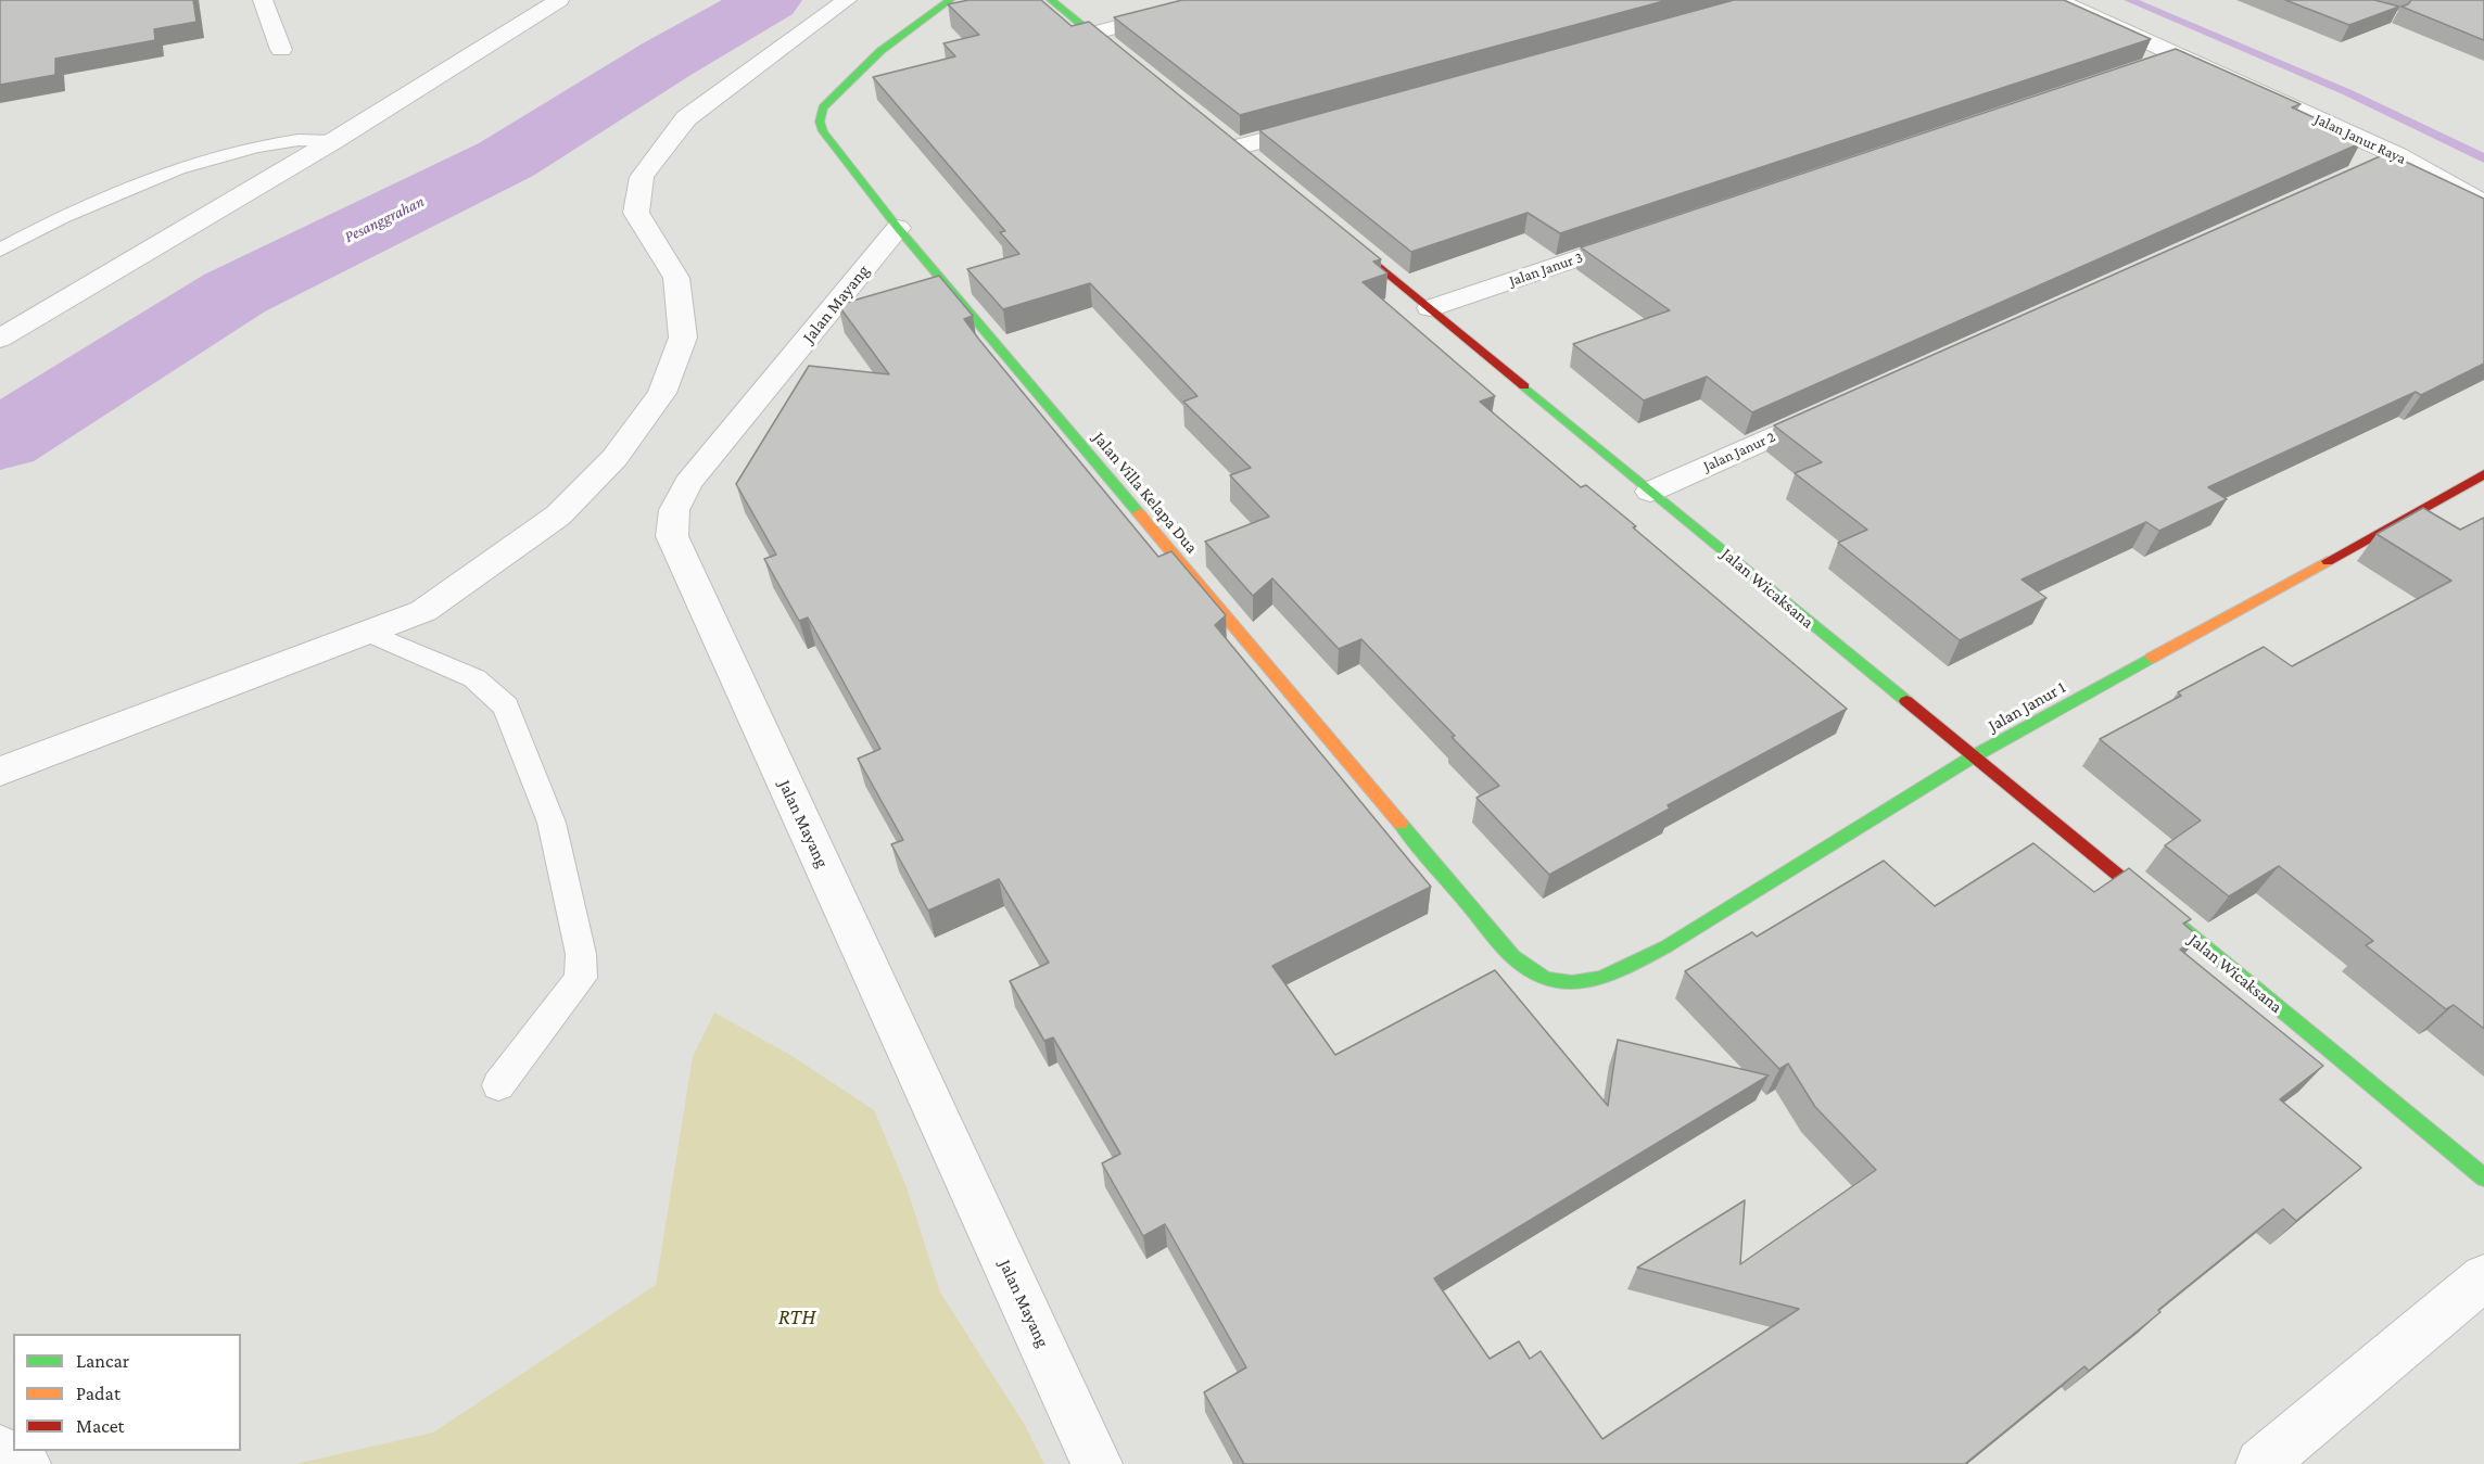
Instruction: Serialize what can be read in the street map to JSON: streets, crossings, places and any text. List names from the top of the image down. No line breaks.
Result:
{"streets":{"street":["Jalan Janur Raya","Jalan Janur 3","Jalan Mayang","Jalan Janur 2","Jalan Villa Kelapa Dua","Jalan Wicaksana","Jalan Janur 1"]},"crossings":[["Jalan Janur 3","Jalan Wicaksana"],["Jalan Mayang","Jalan Villa Kelapa Dua"],["Jalan Janur 2","Jalan Wicaksana"],["Jalan Villa Kelapa Dua","Jalan Janur 1"],["Jalan Wicaksana","Jalan Janur 1"]],"water":["Pesanggrahan"],"parks":["RTH"],"legend":["Lancar","Padat","Macet"]}
